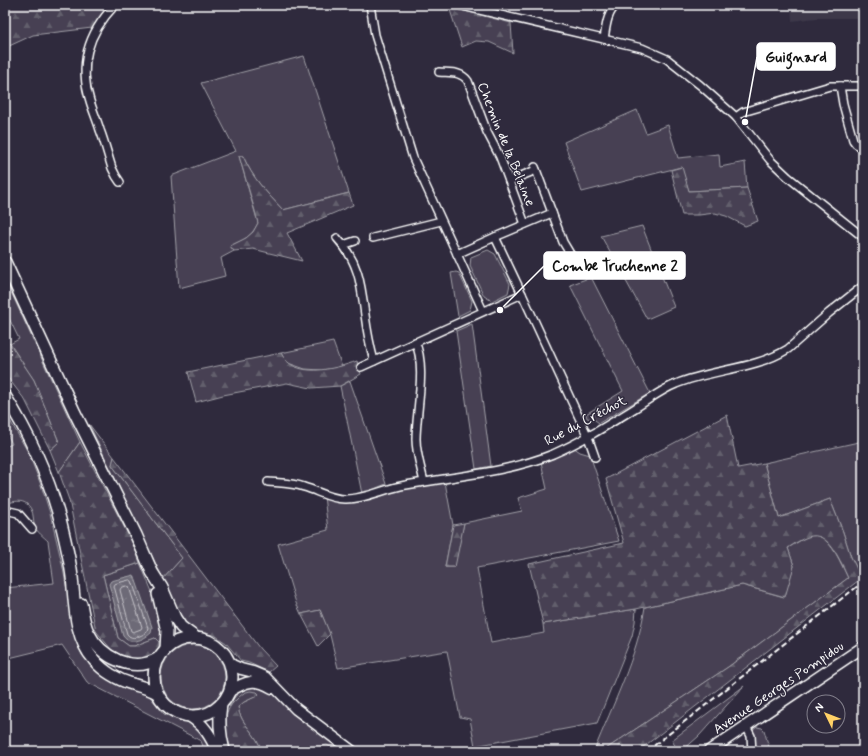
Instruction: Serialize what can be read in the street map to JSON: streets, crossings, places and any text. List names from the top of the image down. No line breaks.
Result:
{"streets":{"main road":["Avenue Georges Pompidou"],"street":["Chemin de la Belaine","Rue du Créchot"]},"places":["Guignard","Combe Truchenne 2"],"north":"top left"}
